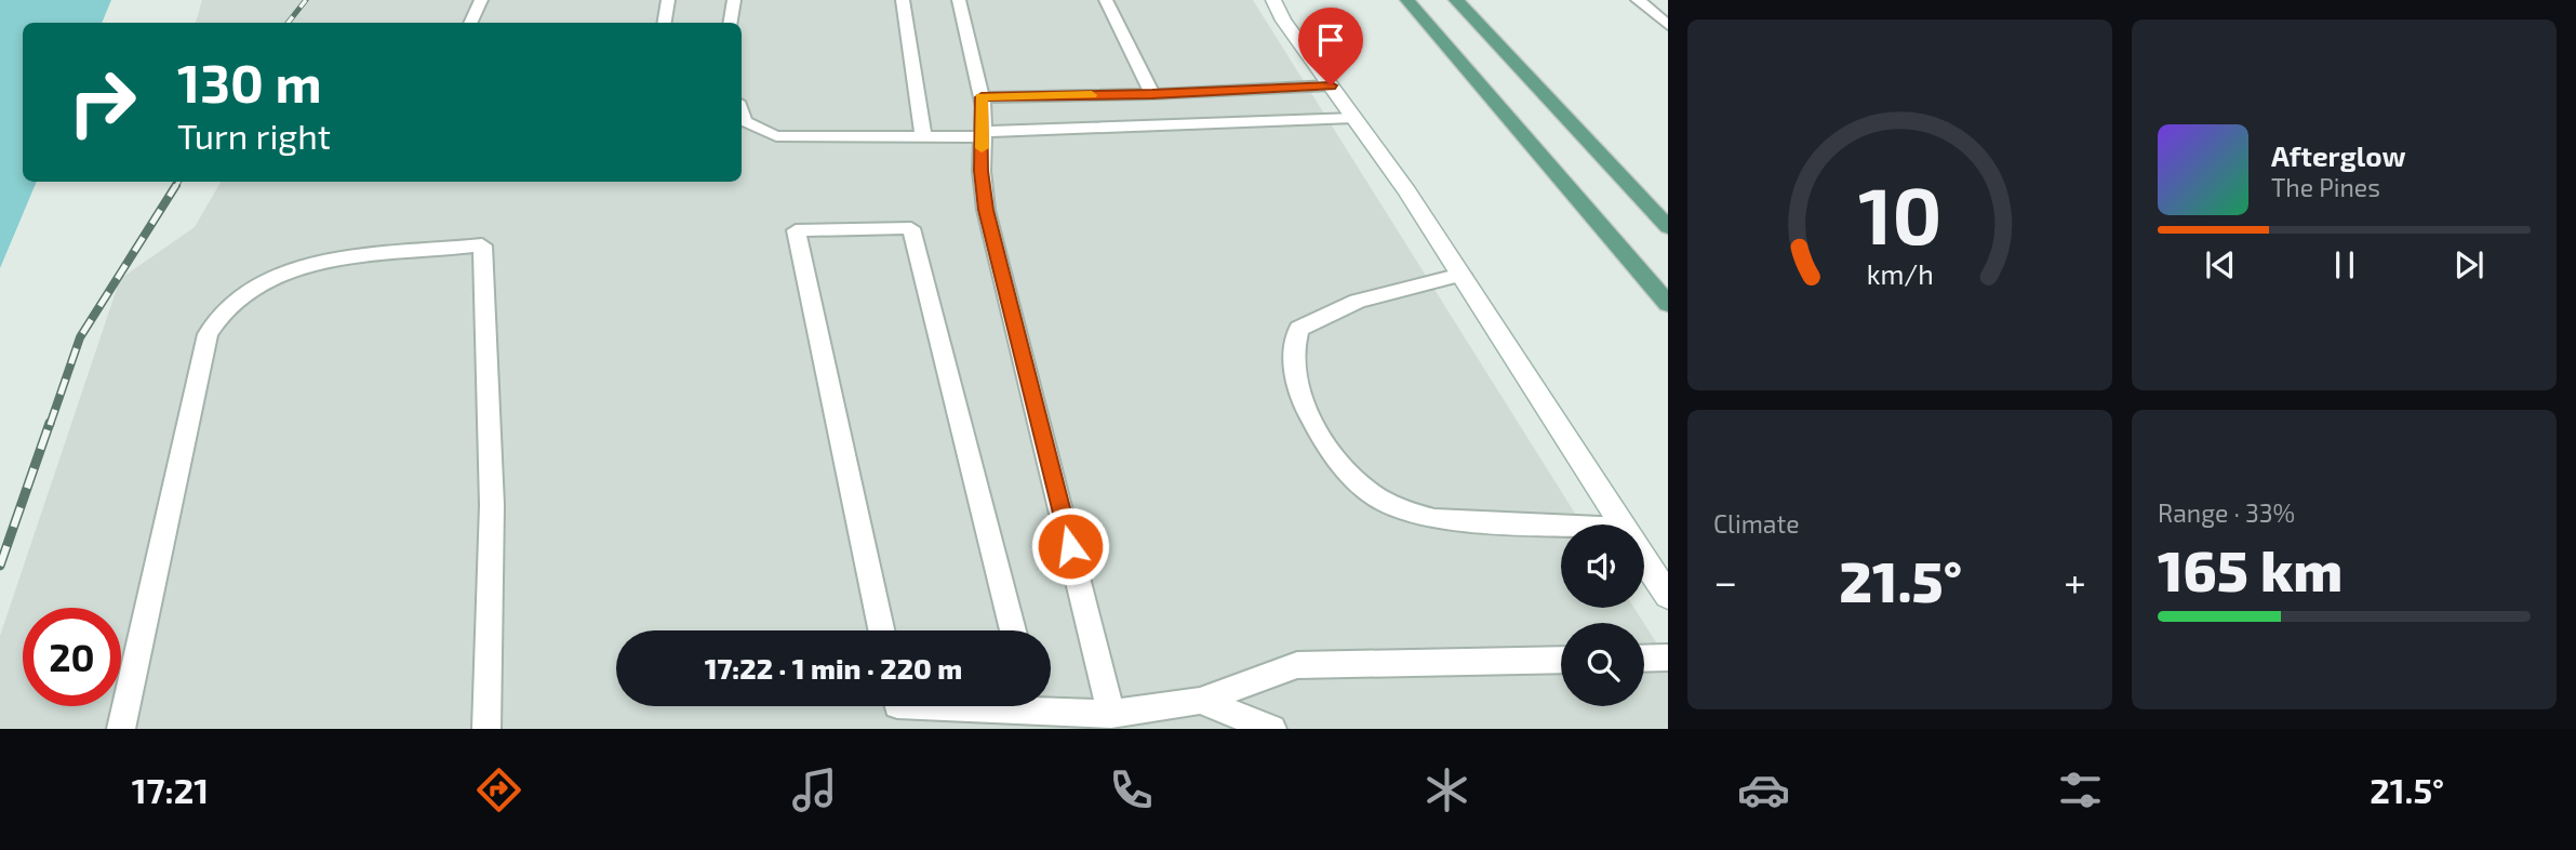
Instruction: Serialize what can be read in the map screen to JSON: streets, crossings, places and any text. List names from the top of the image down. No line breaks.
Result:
{"page":{"turn":["130 m","Turn right"],"song":["Afterglow","The Pines"],"tile":["Climate",["Range · 33%","165 km"]],"heat":["−","21.5°","+"],"limit":"20","trip":"17:22 · 1 min · 220 m","tabs":["17:21","21.5°"],"gauge":["10","km/h"]}}
